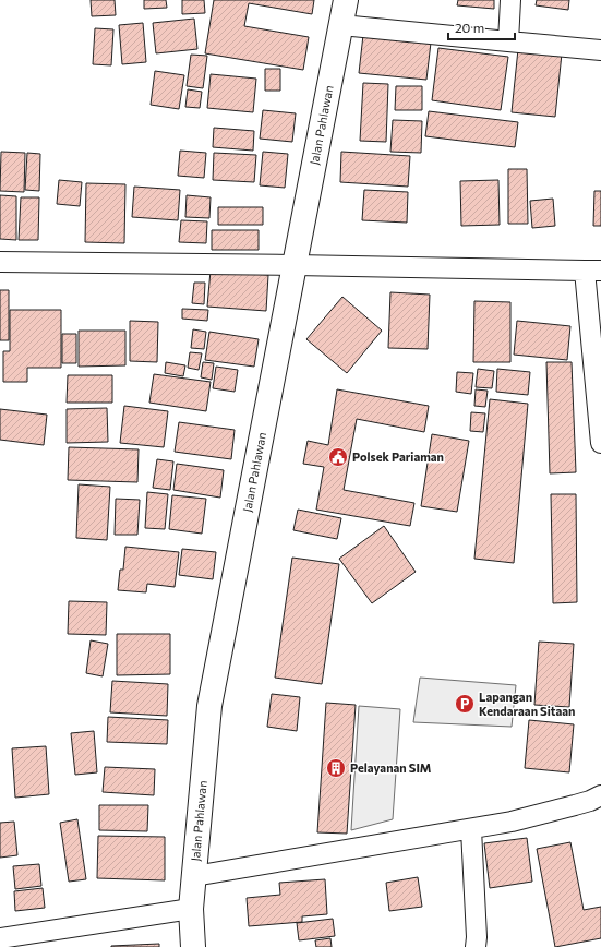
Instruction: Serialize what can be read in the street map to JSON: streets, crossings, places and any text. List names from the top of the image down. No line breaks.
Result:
{"streets":{"street":["Jalan Pahlawan"]},"places":{"public building":["Polsek Pariaman"],"parking":["Lapangan Kendaraan Sitaan"],"building":["Pelayanan SIM"]},"scale_bar":"20 m"}
